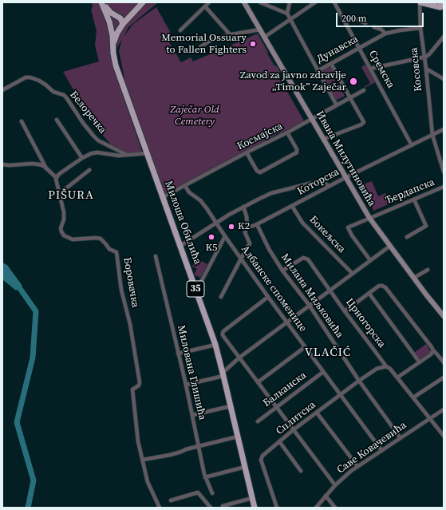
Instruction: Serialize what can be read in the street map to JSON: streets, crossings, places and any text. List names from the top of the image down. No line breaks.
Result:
{"streets":{"main road":["Милоша Обилића","35"],"street":["Дунавска","Сремска","Косовска","Белоречка","Космајска","Ивана Милутиновића","Которска","Ђердапска","Бокељска","Боровачка","Албанске споменице","Милана Миљковића","Црногорска","Милована Глишића","Балканска","Сплитска","Саве Ковачевића"]},"crossings":[["Дунавска","Сремска"],["Дунавска","Косовска"],["Сремска","Которска"],["Косовска","Которска"],["Космајска","Ивана Милутиновића"],["Космајска","Милоша Обилића"],["Космајска","Албанске споменице"],["Ивана Милутиновића","Которска"],["Ивана Милутиновића","Ђердапска"],["Которска","Бокељска"],["Которска","Милана Миљковића"],["Милоша Обилића","35"],["Албанске споменице","Балканска"],["Албанске споменице","Сплитска"],["Албанске споменице","Саве Ковачевића"],["Милана Миљковића","Црногорска"],["Милана Миљковића","Сплитска"],["Милана Миљковића","Саве Ковачевића"],["Црногорска","Сплитска"],["Црногорска","Саве Ковачевића"]],"districts":["PIŠURA","VLAČIĆ"],"parks":["Zaječar Old Cemetery"],"places":["Memorial Ossuary to Fallen Fighters","Zavod za javno zdravlje „Timok” Zaječar","K2","K5"],"scale_bar":"200 m"}
